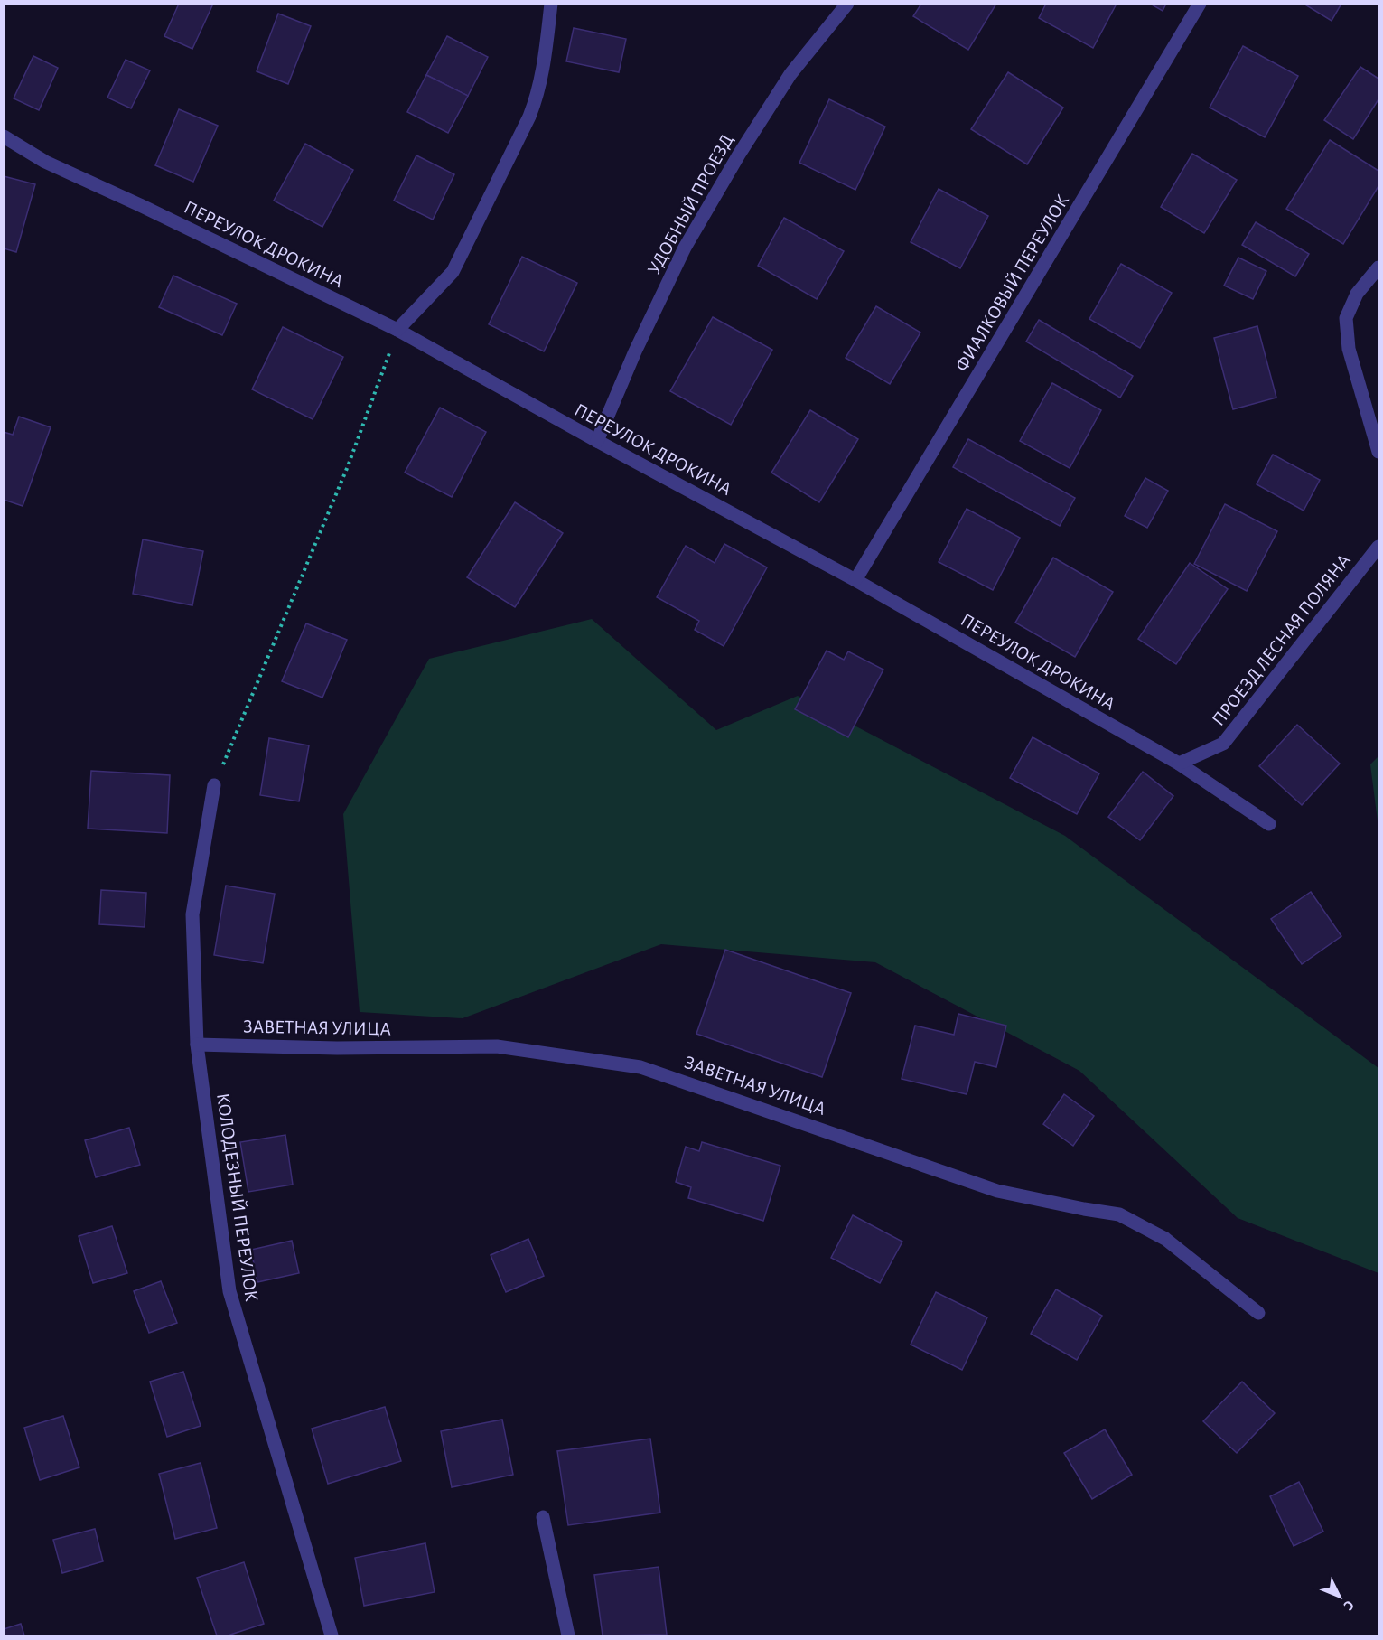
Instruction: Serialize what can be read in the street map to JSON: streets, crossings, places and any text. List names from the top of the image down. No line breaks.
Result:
{"streets":{"street":["УДОБНЫЙ ПРОЕЗД","ПЕРЕУЛОК ДРОКИНА","ФИАЛКОВЫЙ ПЕРЕУЛОК","ПРОЕЗД ЛЕСНАЯ ПОЛЯНА","ЗАВЕТНАЯ УЛИЦА","КОЛОДЕЗНЫЙ ПЕРЕУЛОК"]},"crossings":[["УДОБНЫЙ ПРОЕЗД","ПЕРЕУЛОК ДРОКИНА"],["ПЕРЕУЛОК ДРОКИНА","ФИАЛКОВЫЙ ПЕРЕУЛОК"],["ПЕРЕУЛОК ДРОКИНА","ПРОЕЗД ЛЕСНАЯ ПОЛЯНА"],["ЗАВЕТНАЯ УЛИЦА","КОЛОДЕЗНЫЙ ПЕРЕУЛОК"]],"north":"bottom right"}
